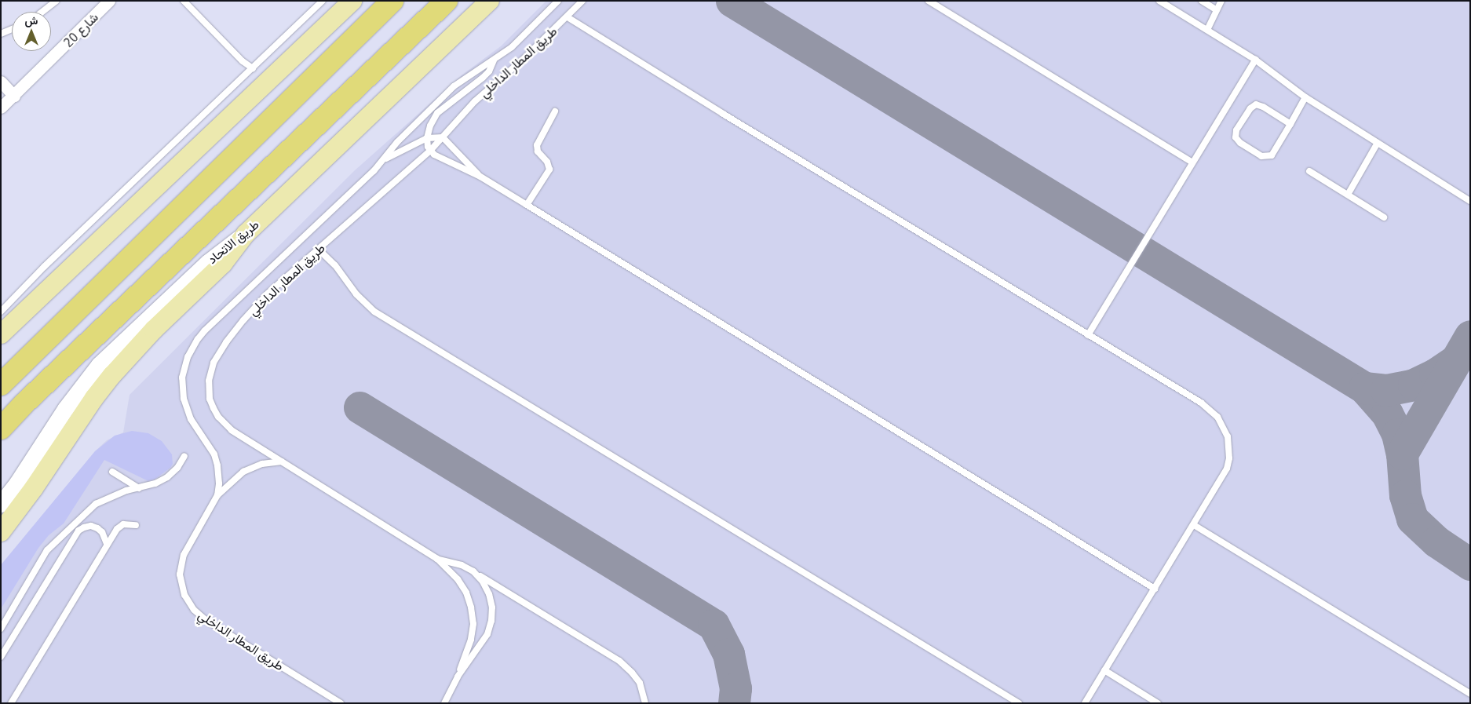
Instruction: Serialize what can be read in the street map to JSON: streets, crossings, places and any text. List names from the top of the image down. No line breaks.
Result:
{"streets":{"highway":["طريق الاتحاد"],"street":["شارع 20"],"lane":["طريق المطار الداخلي"]},"north":"top"}
